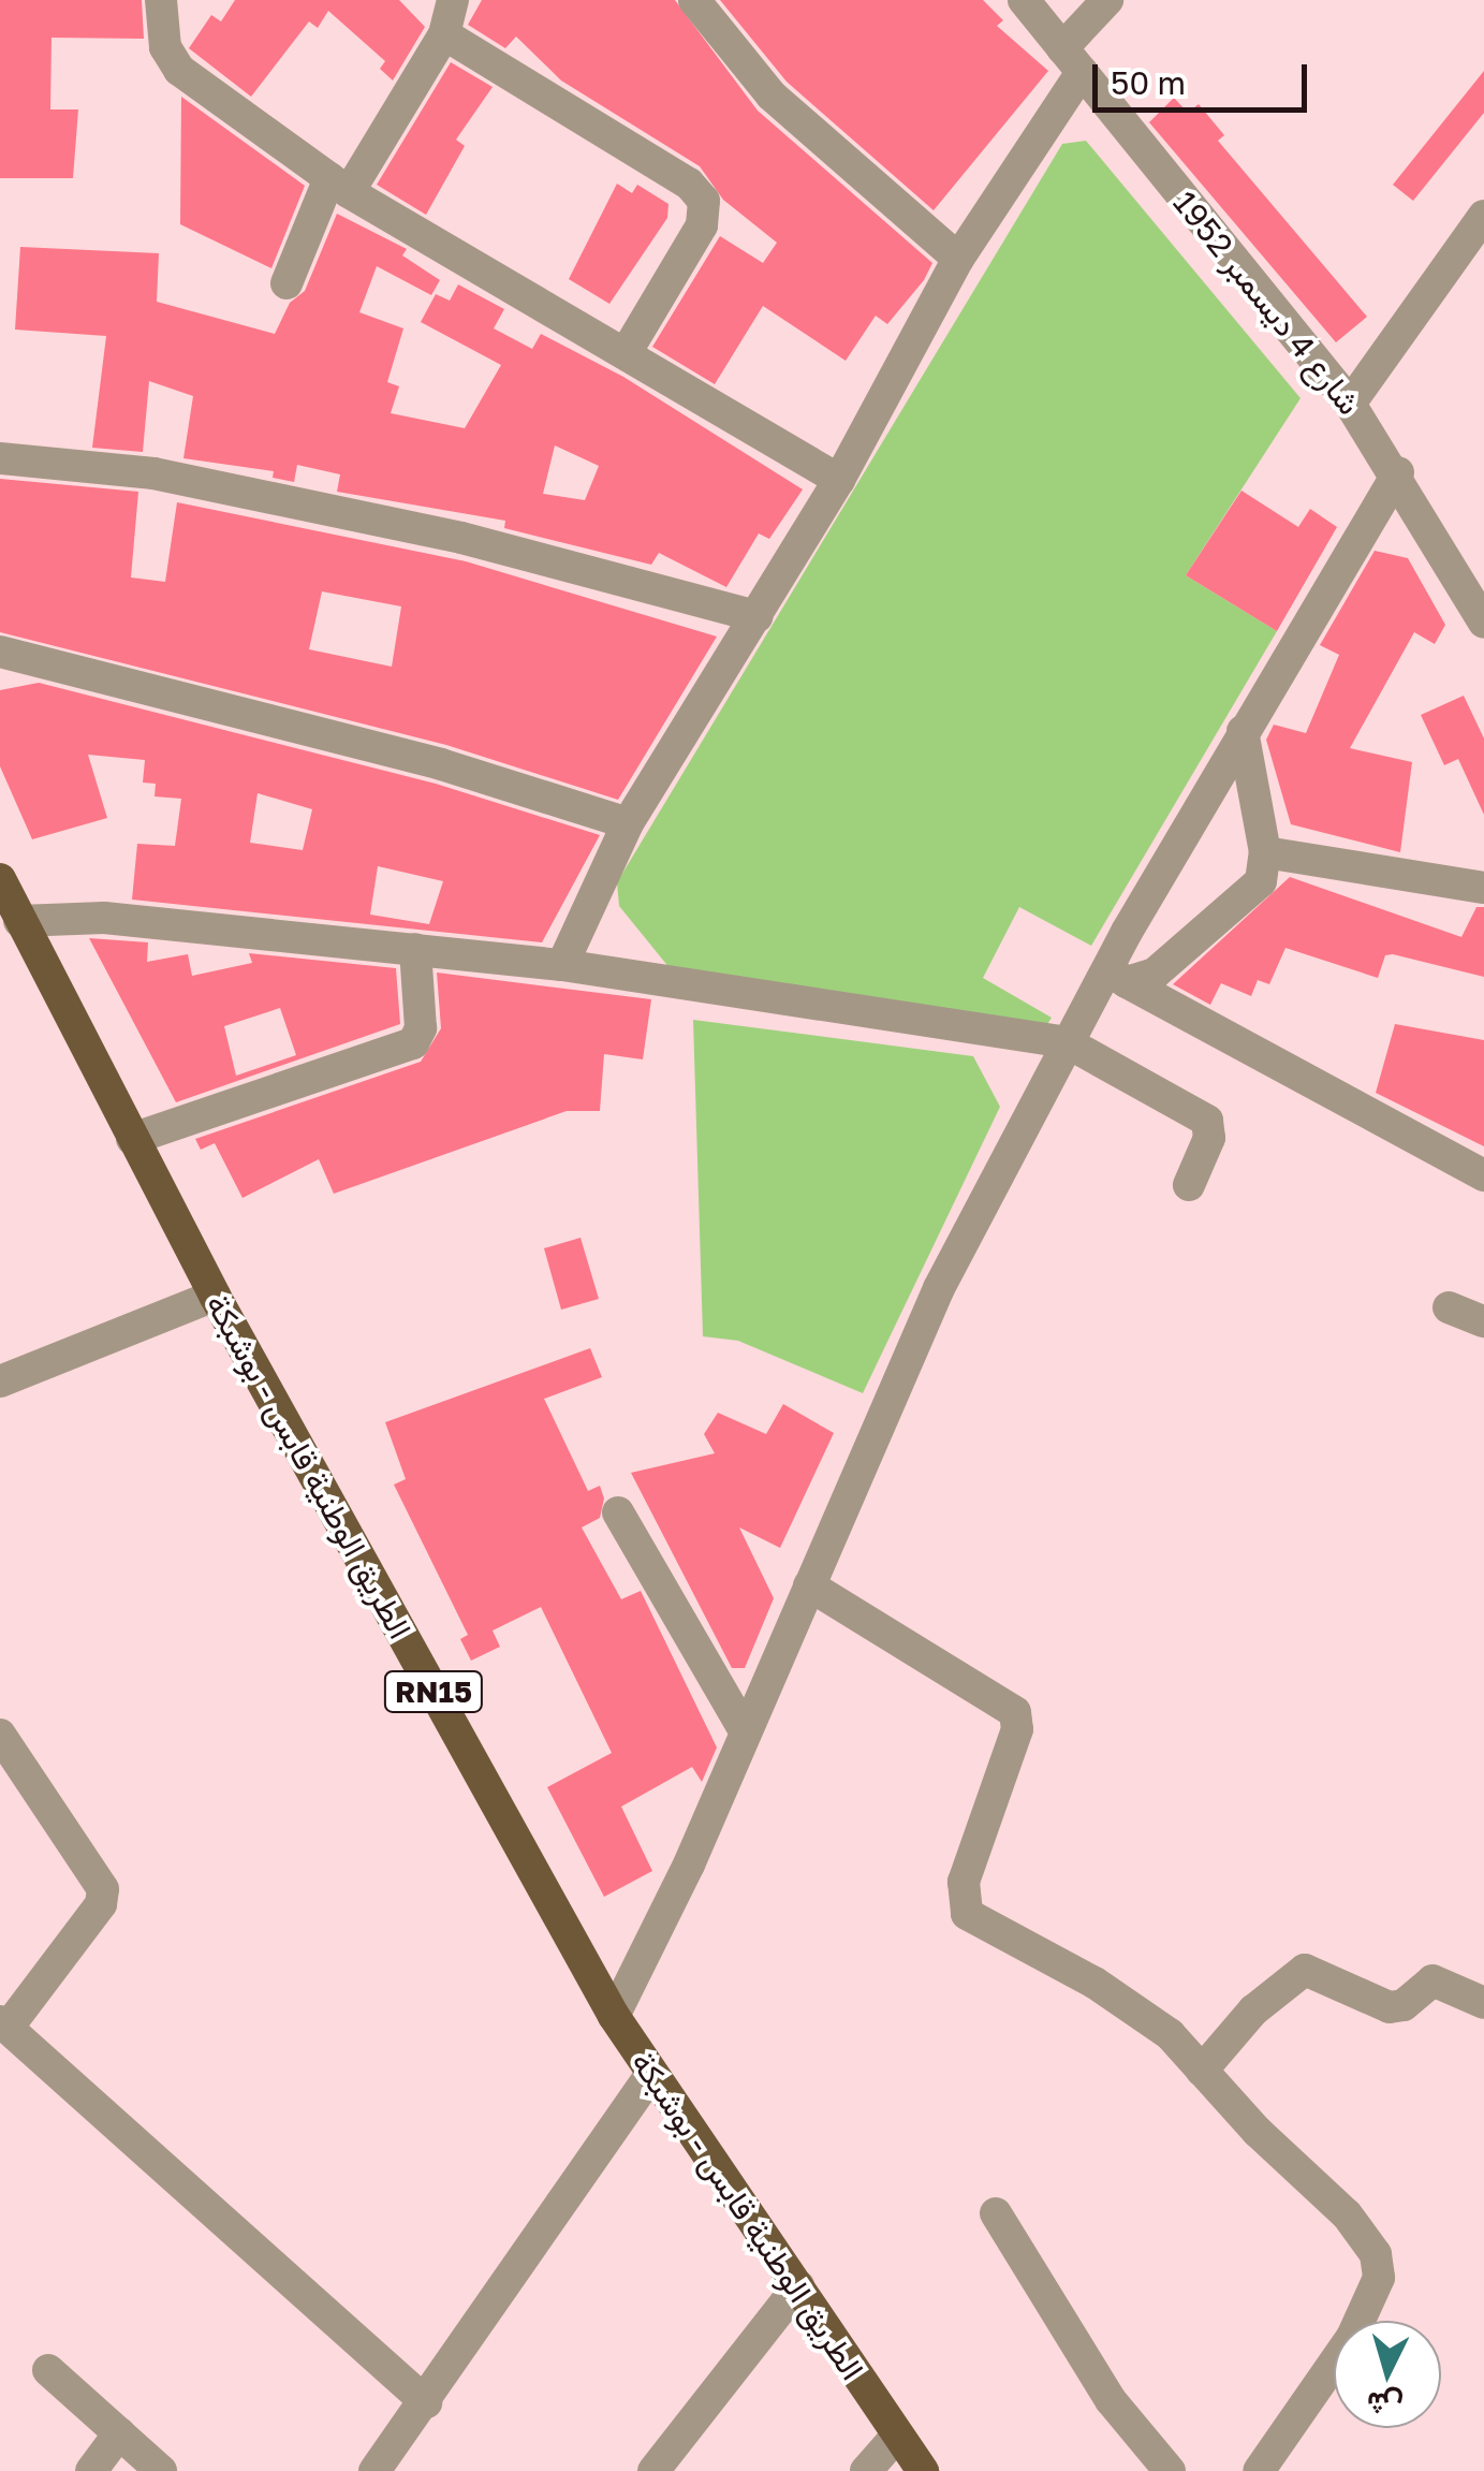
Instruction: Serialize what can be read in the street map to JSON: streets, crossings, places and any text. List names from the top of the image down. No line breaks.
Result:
{"streets":{"main road":["الطريق الوطنية قابس - بوشبكة","RN15"],"street":["شارع 4 ديسمبر 1952"]},"scale_bar":"50 m","north":"bottom"}
